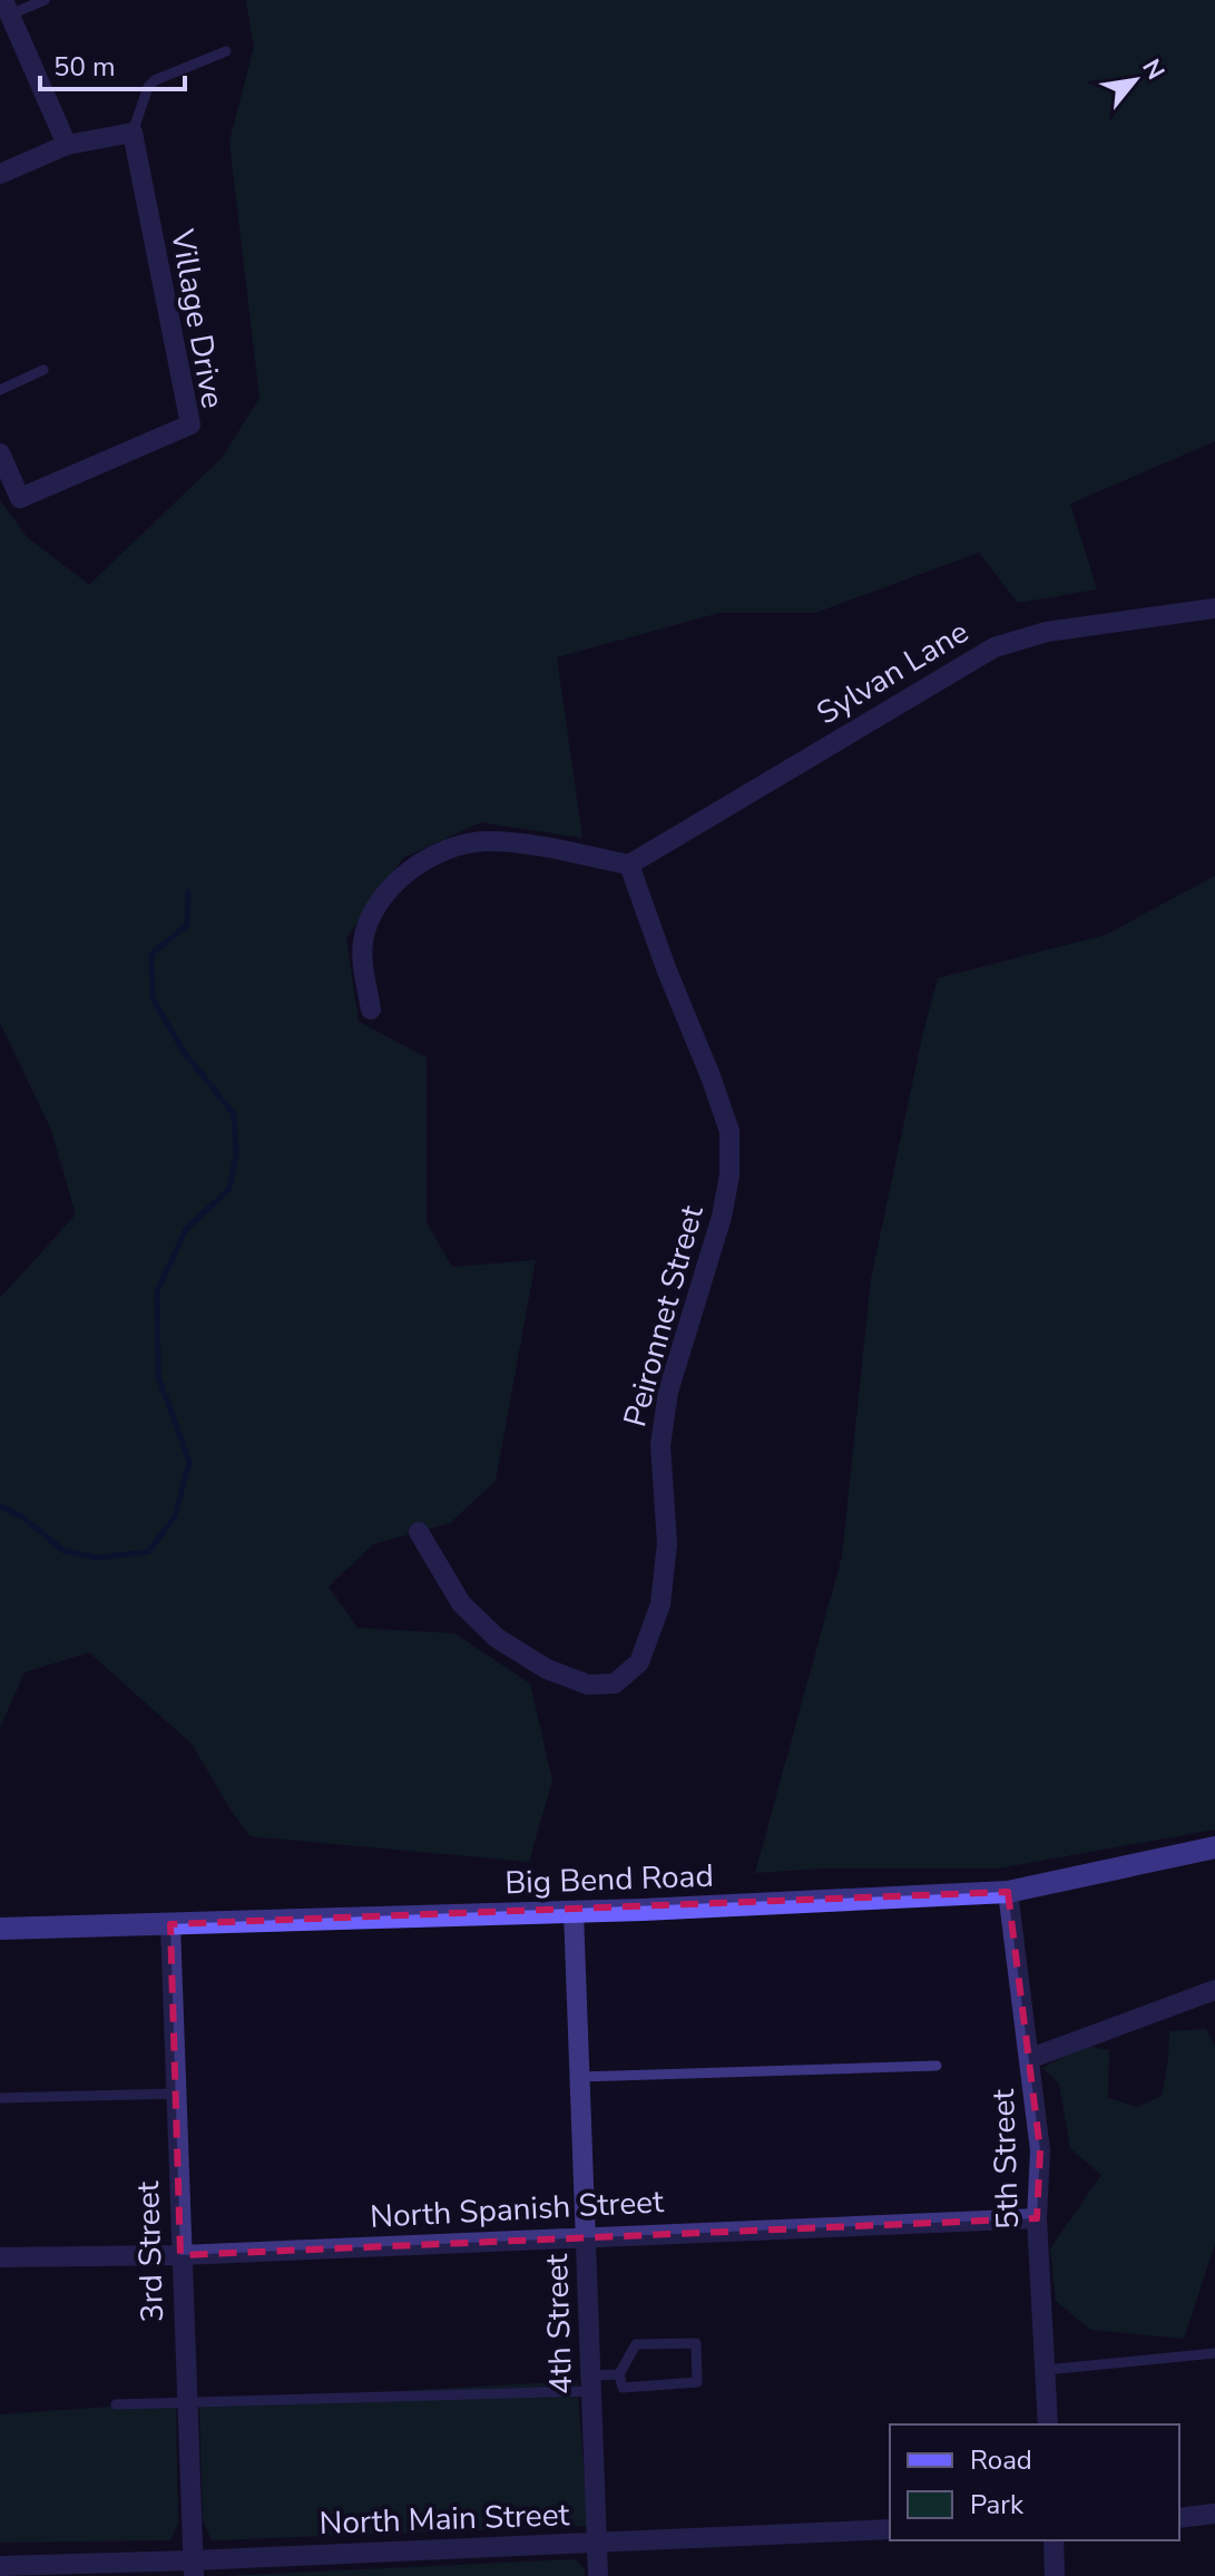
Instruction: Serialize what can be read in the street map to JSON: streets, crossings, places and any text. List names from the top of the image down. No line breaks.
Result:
{"streets":{"main road":["Big Bend Road"],"street":["Village Drive","Sylvan Lane","Peironnet Street","5th Street","North Spanish Street","3rd Street","4th Street","North Main Street"]},"crossings":[["Sylvan Lane","Peironnet Street"],["Big Bend Road","5th Street"],["Big Bend Road","3rd Street"],["Big Bend Road","4th Street"],["5th Street","North Spanish Street"],["North Spanish Street","3rd Street"],["North Spanish Street","4th Street"],["3rd Street","North Main Street"],["4th Street","North Main Street"]],"legend":["Road","Park"],"scale_bar":"50 m","north":"top right"}
